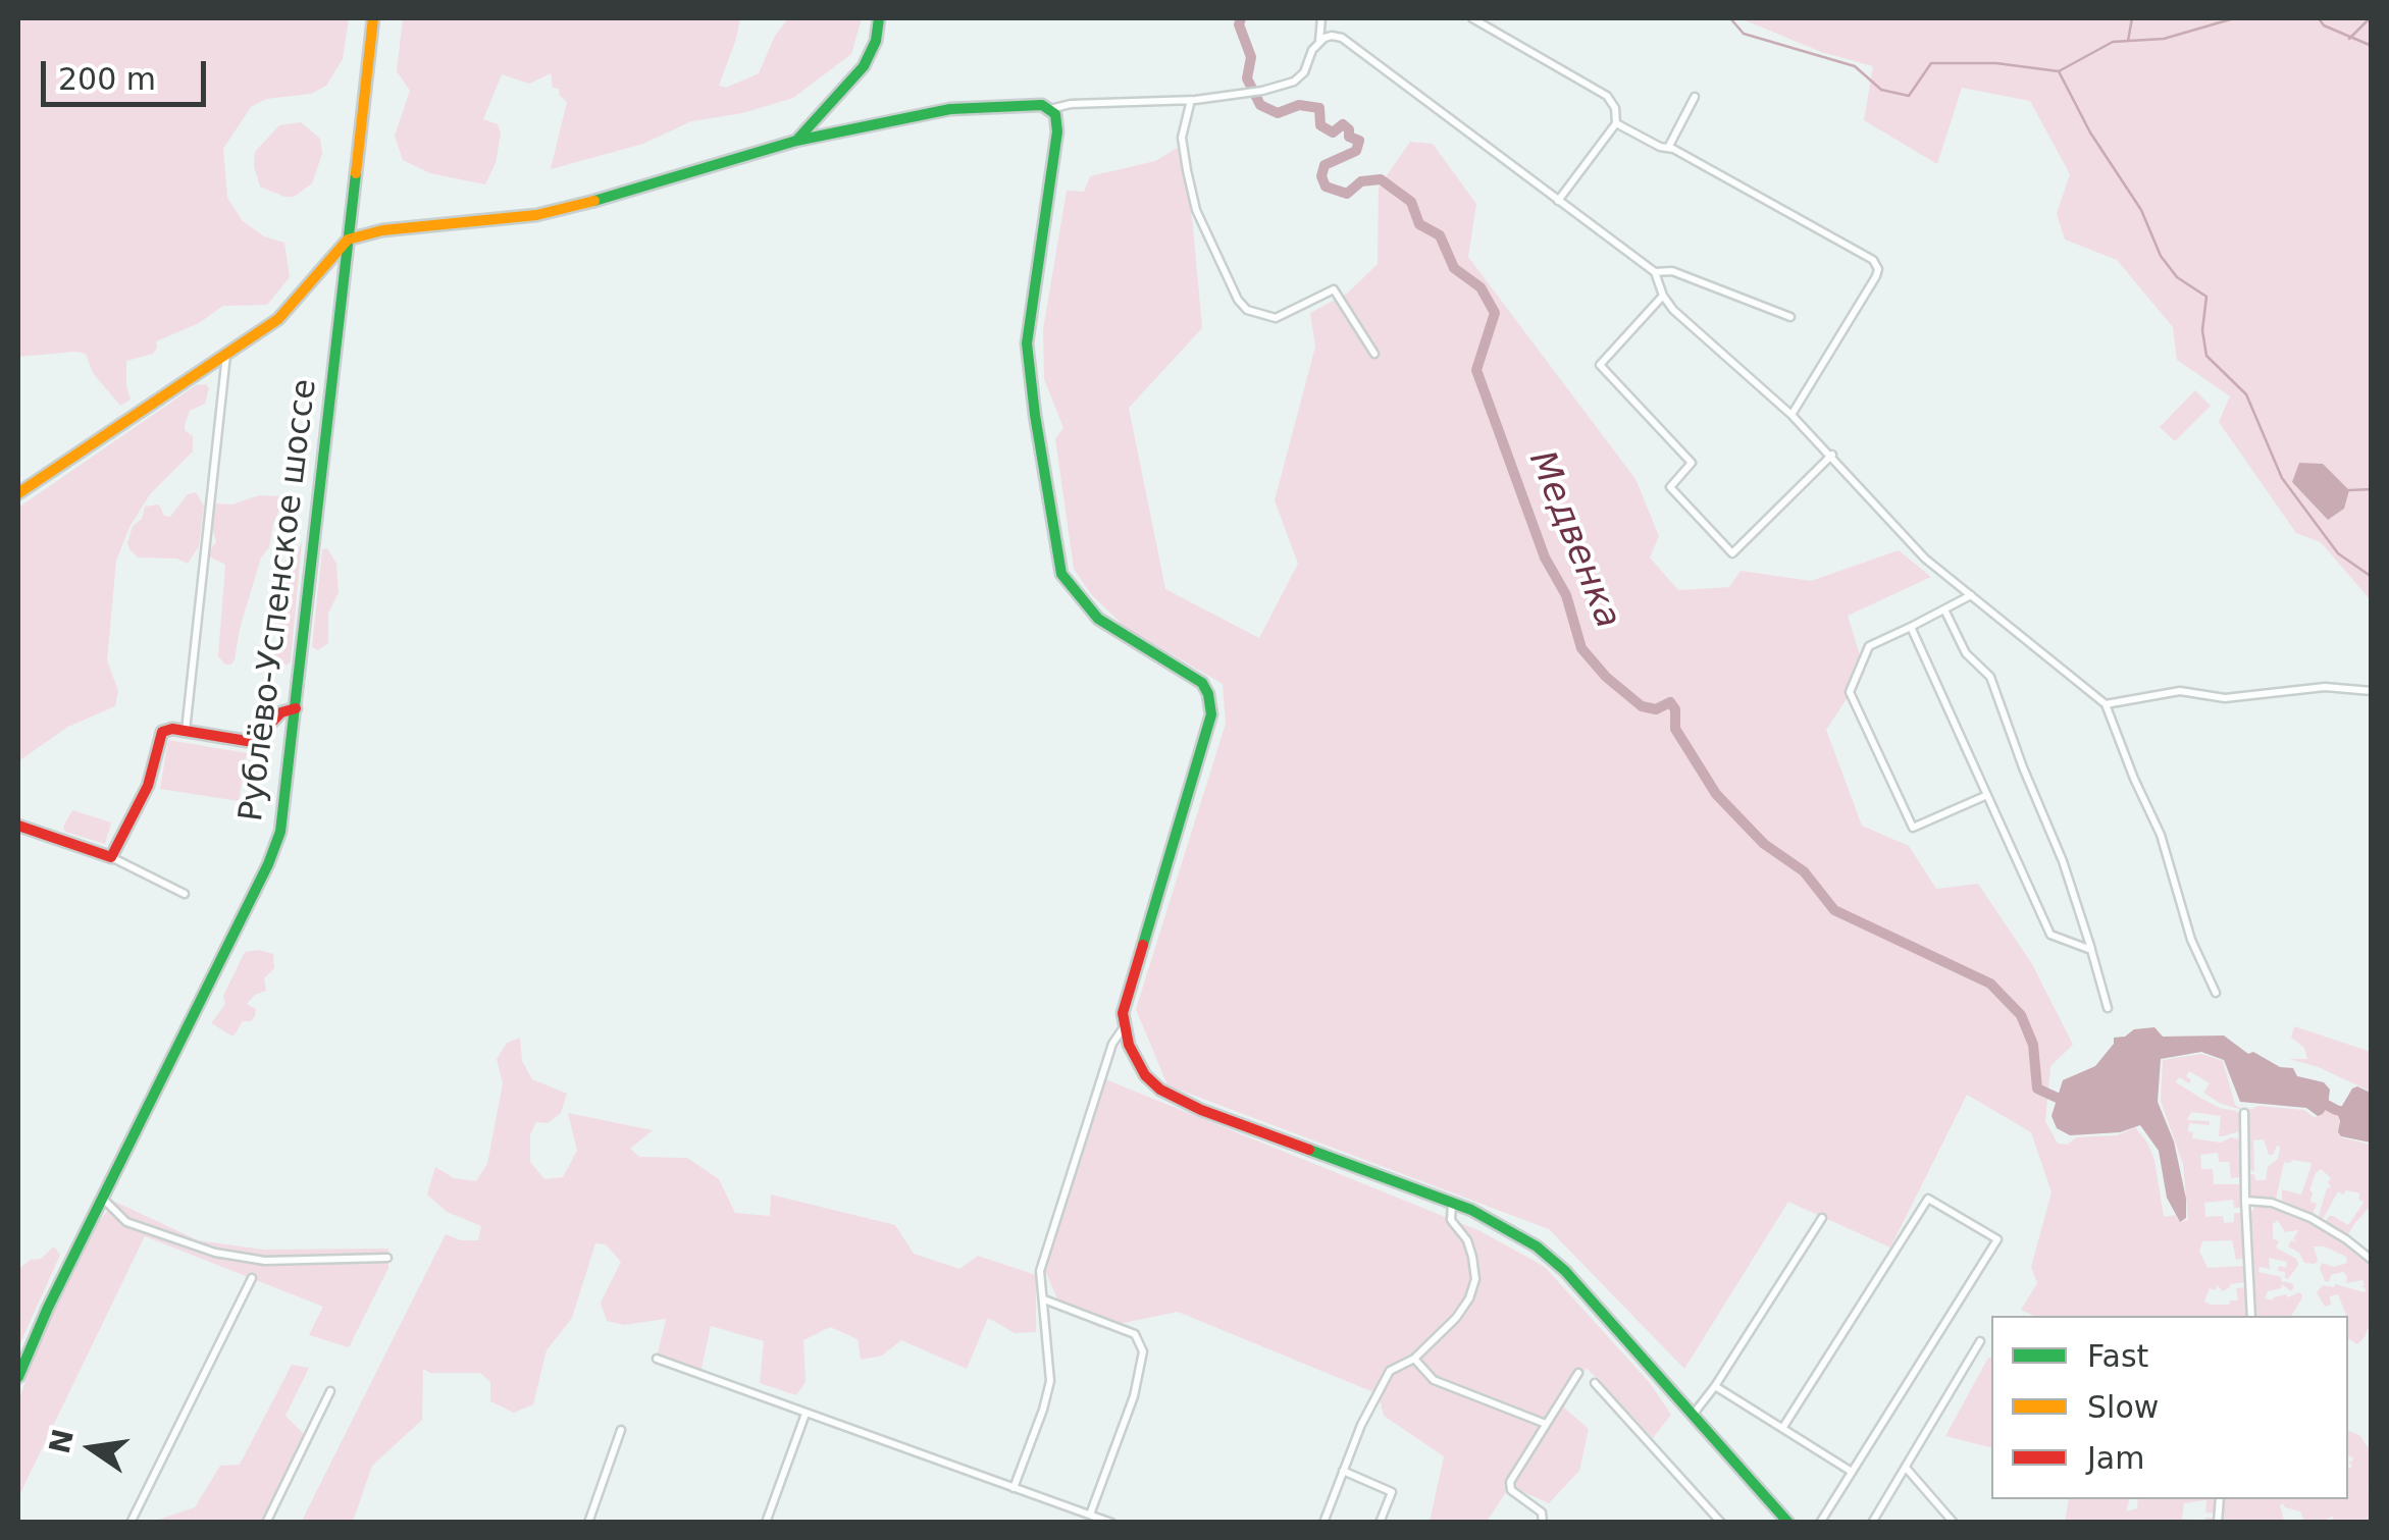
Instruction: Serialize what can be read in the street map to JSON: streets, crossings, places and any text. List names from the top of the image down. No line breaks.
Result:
{"streets":{"street":["Рублёво-Успенское шоссе"]},"water":["Медвенка"],"legend":["Fast","Slow","Jam"],"scale_bar":"200 m","north":"left"}
